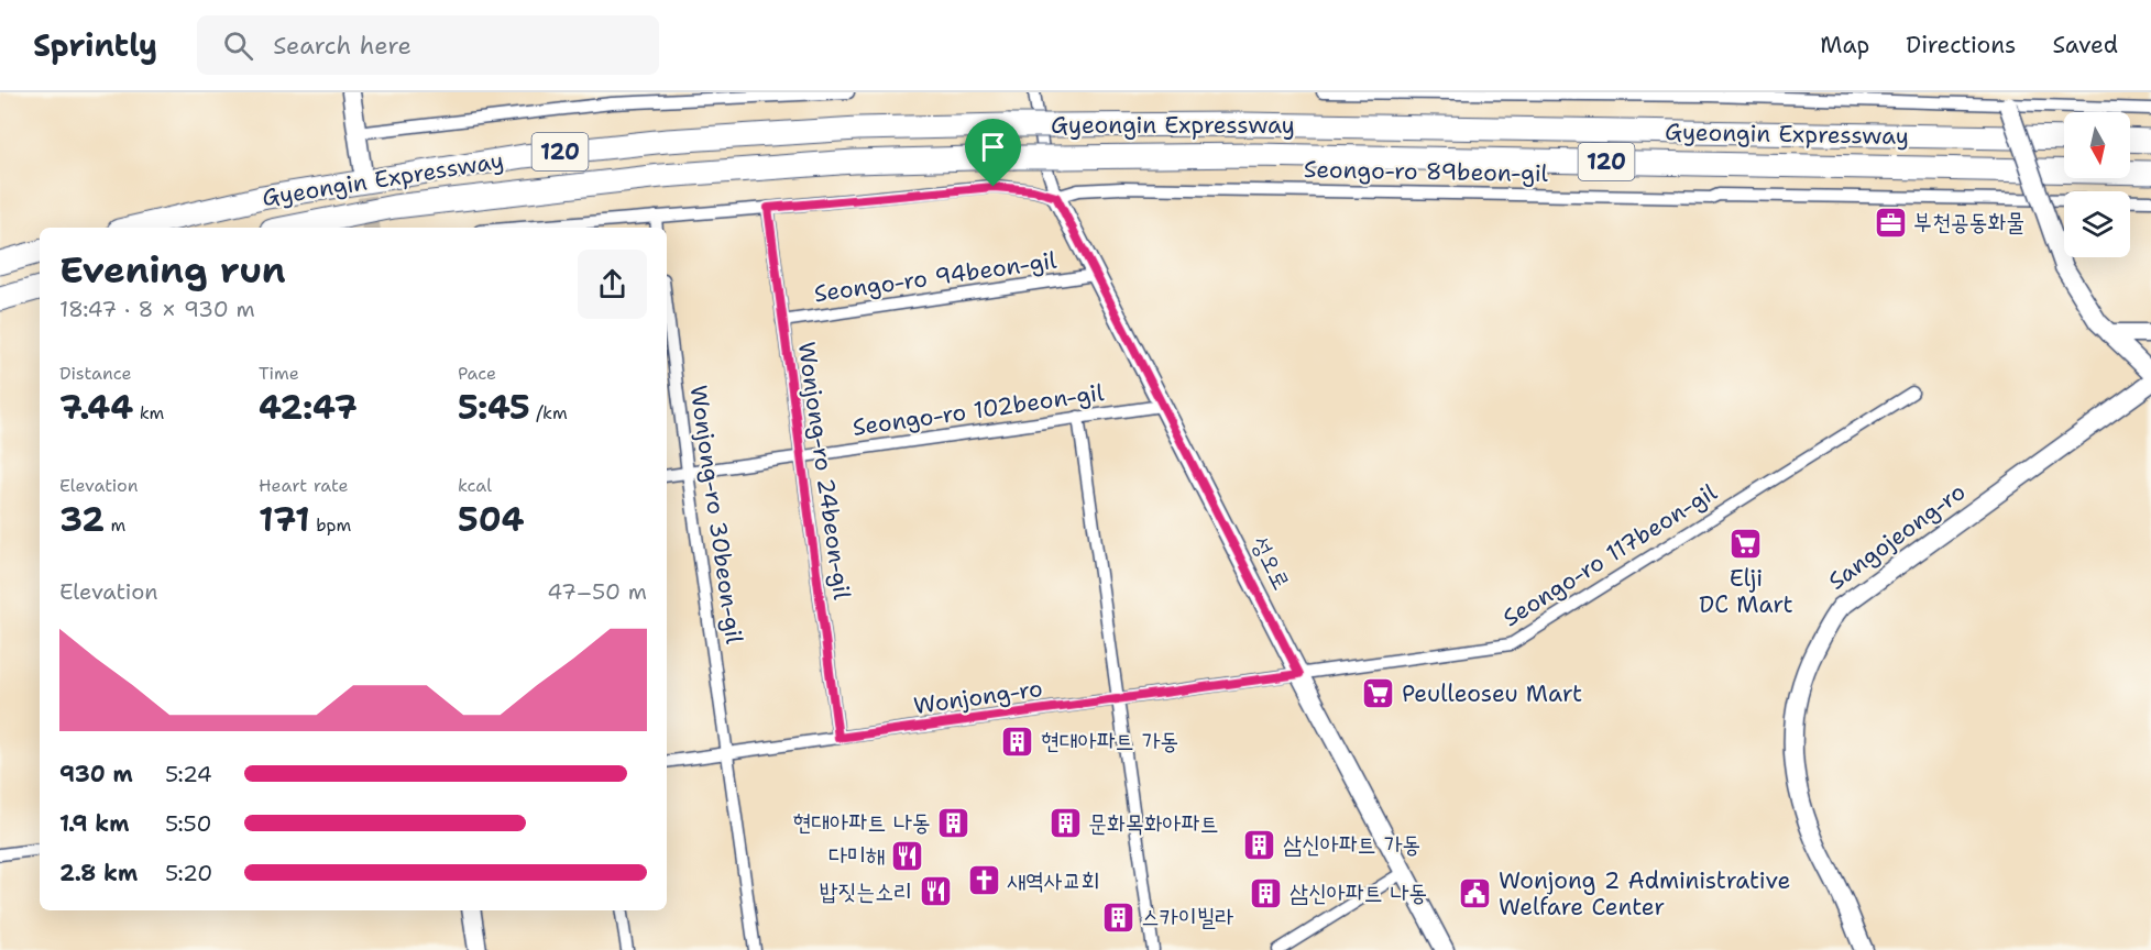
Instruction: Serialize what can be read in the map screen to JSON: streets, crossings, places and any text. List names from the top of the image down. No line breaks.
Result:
{"streets":{"highway":["Gyeongin Expressway","120"],"street":["Seongo-ro 89beon-gil","Seongo-ro 94beon-gil","Seongo-ro 102beon-gil","Wonjong-ro 24beon-gil","Wonjong-ro 30beon-gil","Sangojeong-ro","Seongo-ro 117beon-gil","성오로","Wonjong-ro"]},"crossings":[["Seongo-ro 89beon-gil","성오로"],["Seongo-ro 94beon-gil","Wonjong-ro 24beon-gil"],["Seongo-ro 94beon-gil","성오로"],["Seongo-ro 102beon-gil","Wonjong-ro 24beon-gil"],["Seongo-ro 102beon-gil","Wonjong-ro 30beon-gil"],["Seongo-ro 102beon-gil","성오로"],["Wonjong-ro 24beon-gil","Wonjong-ro"],["Wonjong-ro 30beon-gil","Wonjong-ro"],["Seongo-ro 117beon-gil","성오로"],["Seongo-ro 117beon-gil","Wonjong-ro"],["성오로","Wonjong-ro"]],"places":{"office":["부천공동화물"],"supermarket":["Elji DC Mart","Peulleoseu Mart"],"building":["현대아파트 가동","현대아파트 나동","문화목화아파트","삼신아파트 가동","삼신아파트 나동","스카이빌라"],"restaurant":["다미해","밥짓는소리"],"church":["새역사교회"],"public building":["Wonjong 2 Administrative Welfare Center"]},"north":"bottom","page":{"header":"Sprintly","search":"Search here","nav":["Map","Directions","Saved"],"heading":["Evening run","18:47 · 8 × 930 m"],"stats":[["Distance","7.44 km"],["Time","42:47"],["Pace","5:45 /km"],["Elevation","32 m"],["Heart rate","171 bpm"],["kcal","504"]],"chart":["Elevation","47–50 m"],"list":[{"name":"930 m","note":"5:24"},{"name":"1.9 km","note":"5:50"},{"name":"2.8 km","note":"5:20"}]}}
